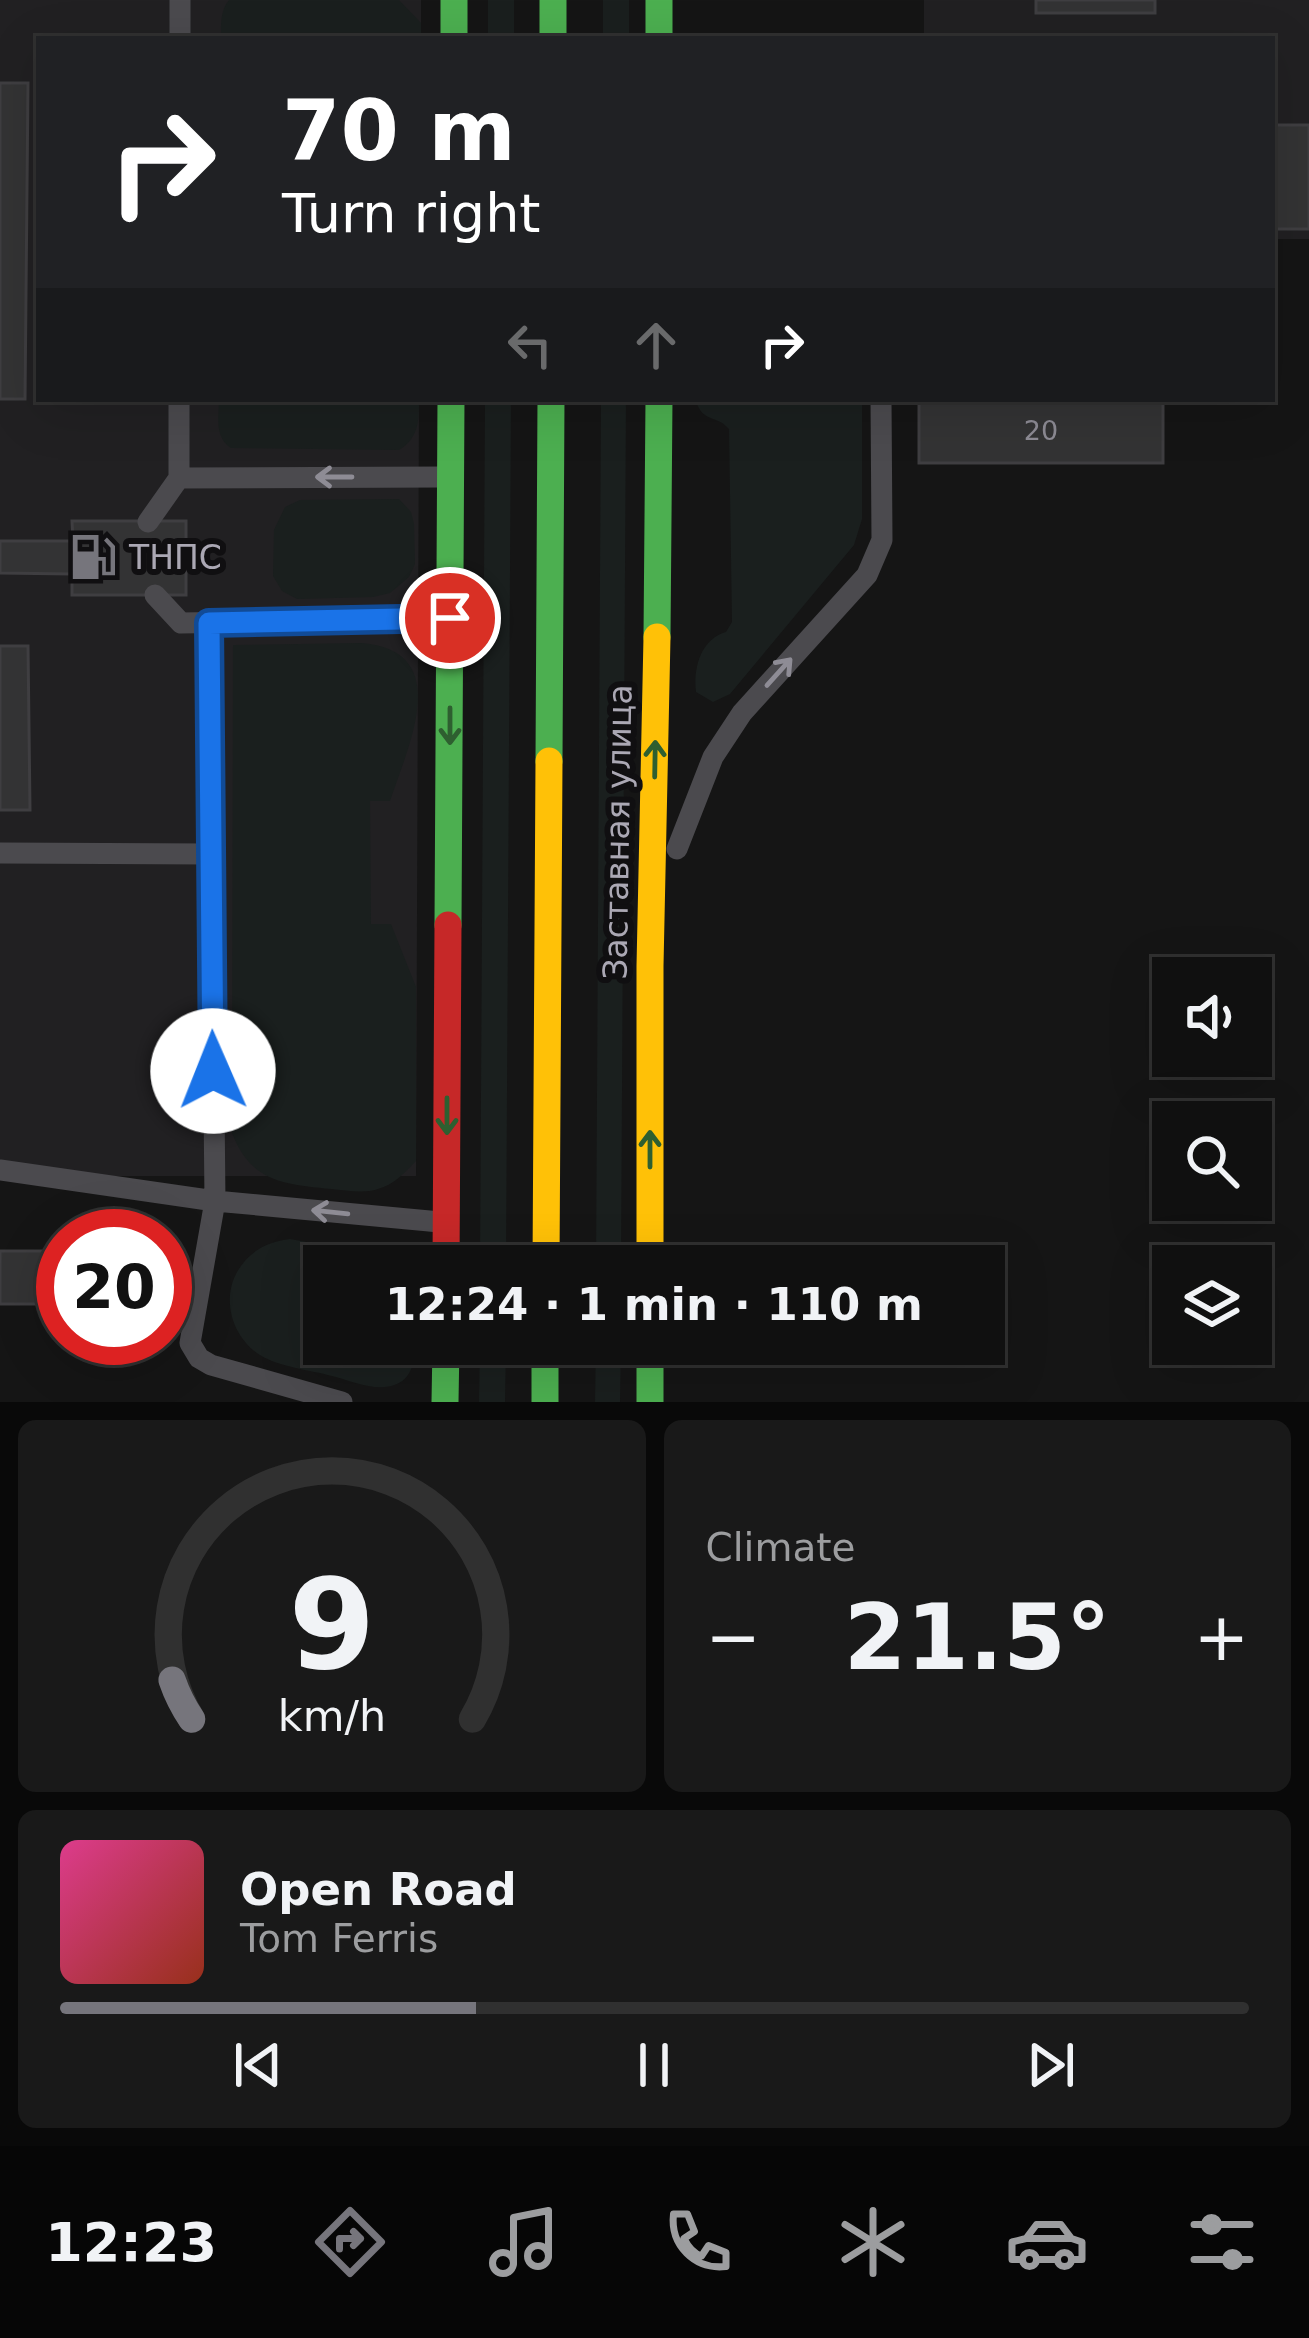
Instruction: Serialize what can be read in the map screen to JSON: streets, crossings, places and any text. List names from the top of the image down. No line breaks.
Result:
{"streets":{"main road":["Заставная улица"]},"places":{"fuel station":["ТНПС"]},"house_numbers":["20"],"page":{"turn":["70 m","Turn right"],"limit":"20","trip":"12:24 · 1 min · 110 m","tile":"Climate","heat":["−","21.5°","+"],"song":["Open Road","Tom Ferris"],"tabs":"12:23","gauge":["9","km/h"]}}
